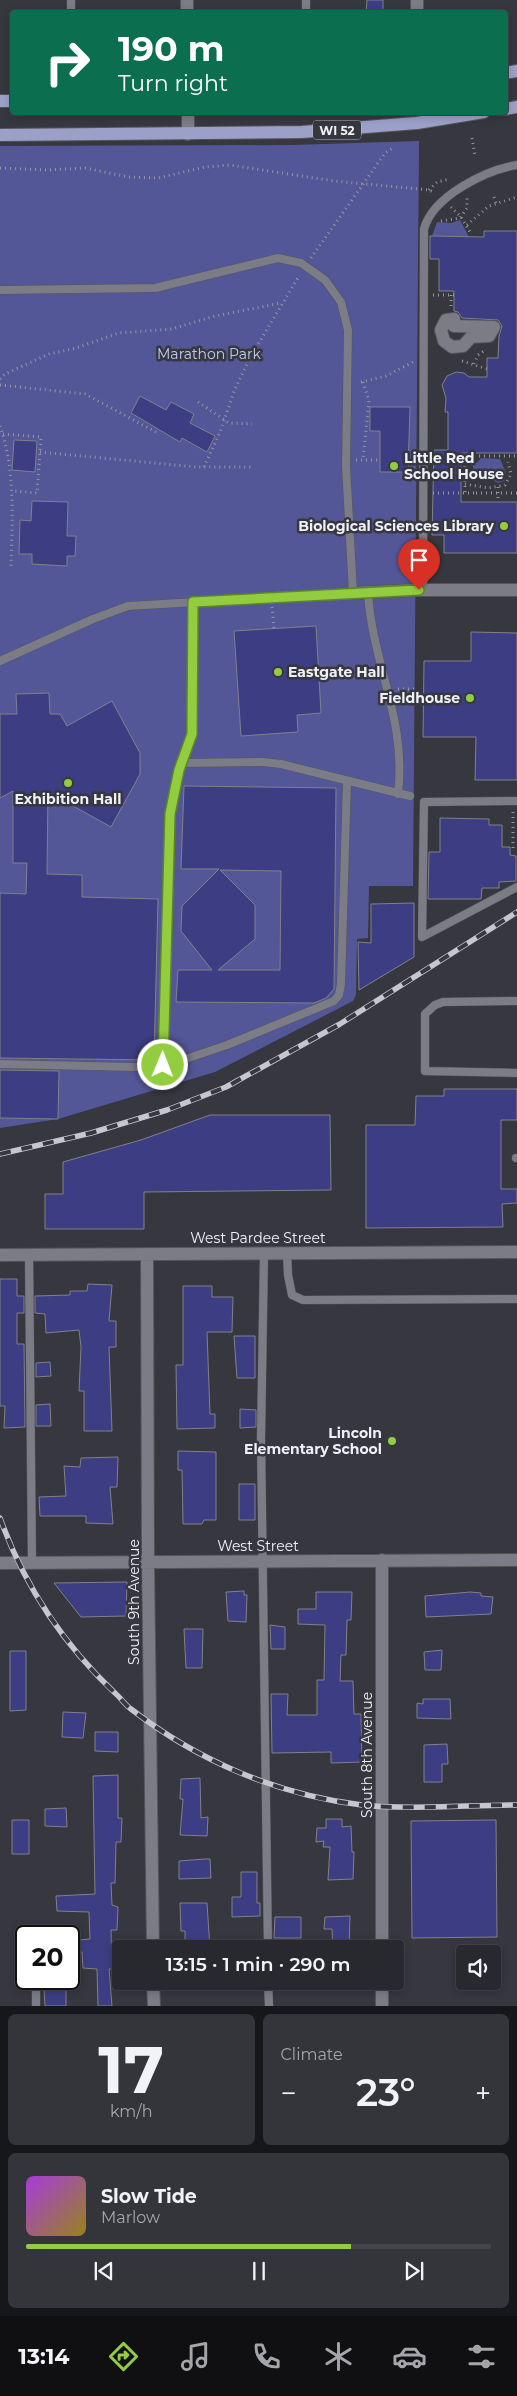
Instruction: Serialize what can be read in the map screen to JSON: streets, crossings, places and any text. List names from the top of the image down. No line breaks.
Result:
{"streets":{"main road":["WI 52"],"street":["West Pardee Street","West Street","South 9th Avenue","South 8th Avenue"]},"crossings":[["West Pardee Street","South 9th Avenue"],["West Street","South 9th Avenue"],["West Street","South 8th Avenue"]],"parks":["Marathon Park"],"places":["Little Red School House","Biological Sciences Library","Eastgate Hall","Fieldhouse","Exhibition Hall","Lincoln Elementary School"],"page":{"turn":["190 m","Turn right"],"limit":"20","trip":"13:15 · 1 min · 290 m","tile":[["17","km/h"],"Climate"],"heat":["−","23°","+"],"song":["Slow Tide","Marlow"],"tabs":"13:14"}}
